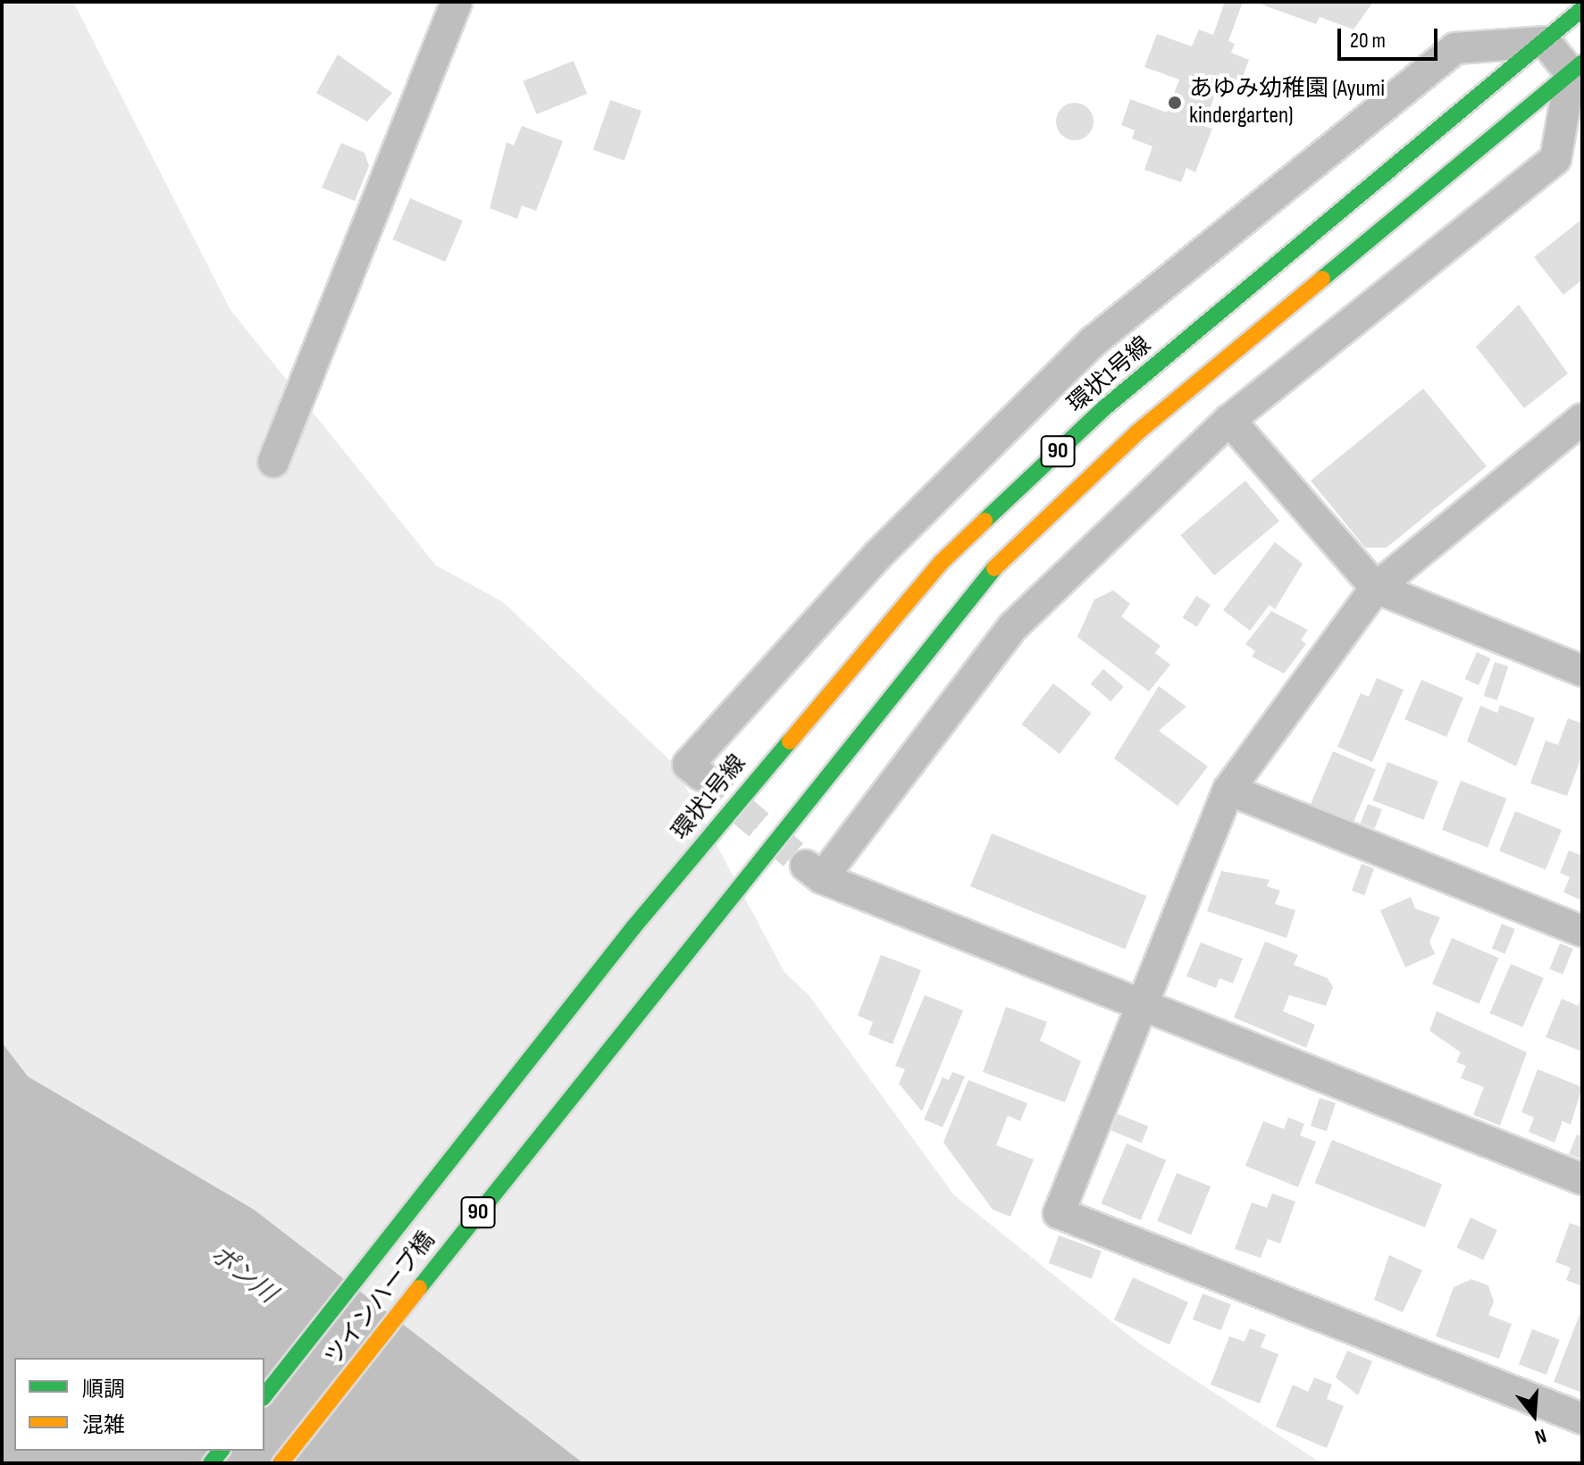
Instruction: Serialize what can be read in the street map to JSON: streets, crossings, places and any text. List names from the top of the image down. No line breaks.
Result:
{"streets":{"main road":["環状1号線","90","ツインハープ橋"]},"crossings":[["環状1号線","ツインハープ橋"]],"water":["ポン川"],"places":["あゆみ幼稚園 (Ayumi kindergarten)"],"legend":["順調","混雑"],"scale_bar":"20 m","north":"bottom"}
